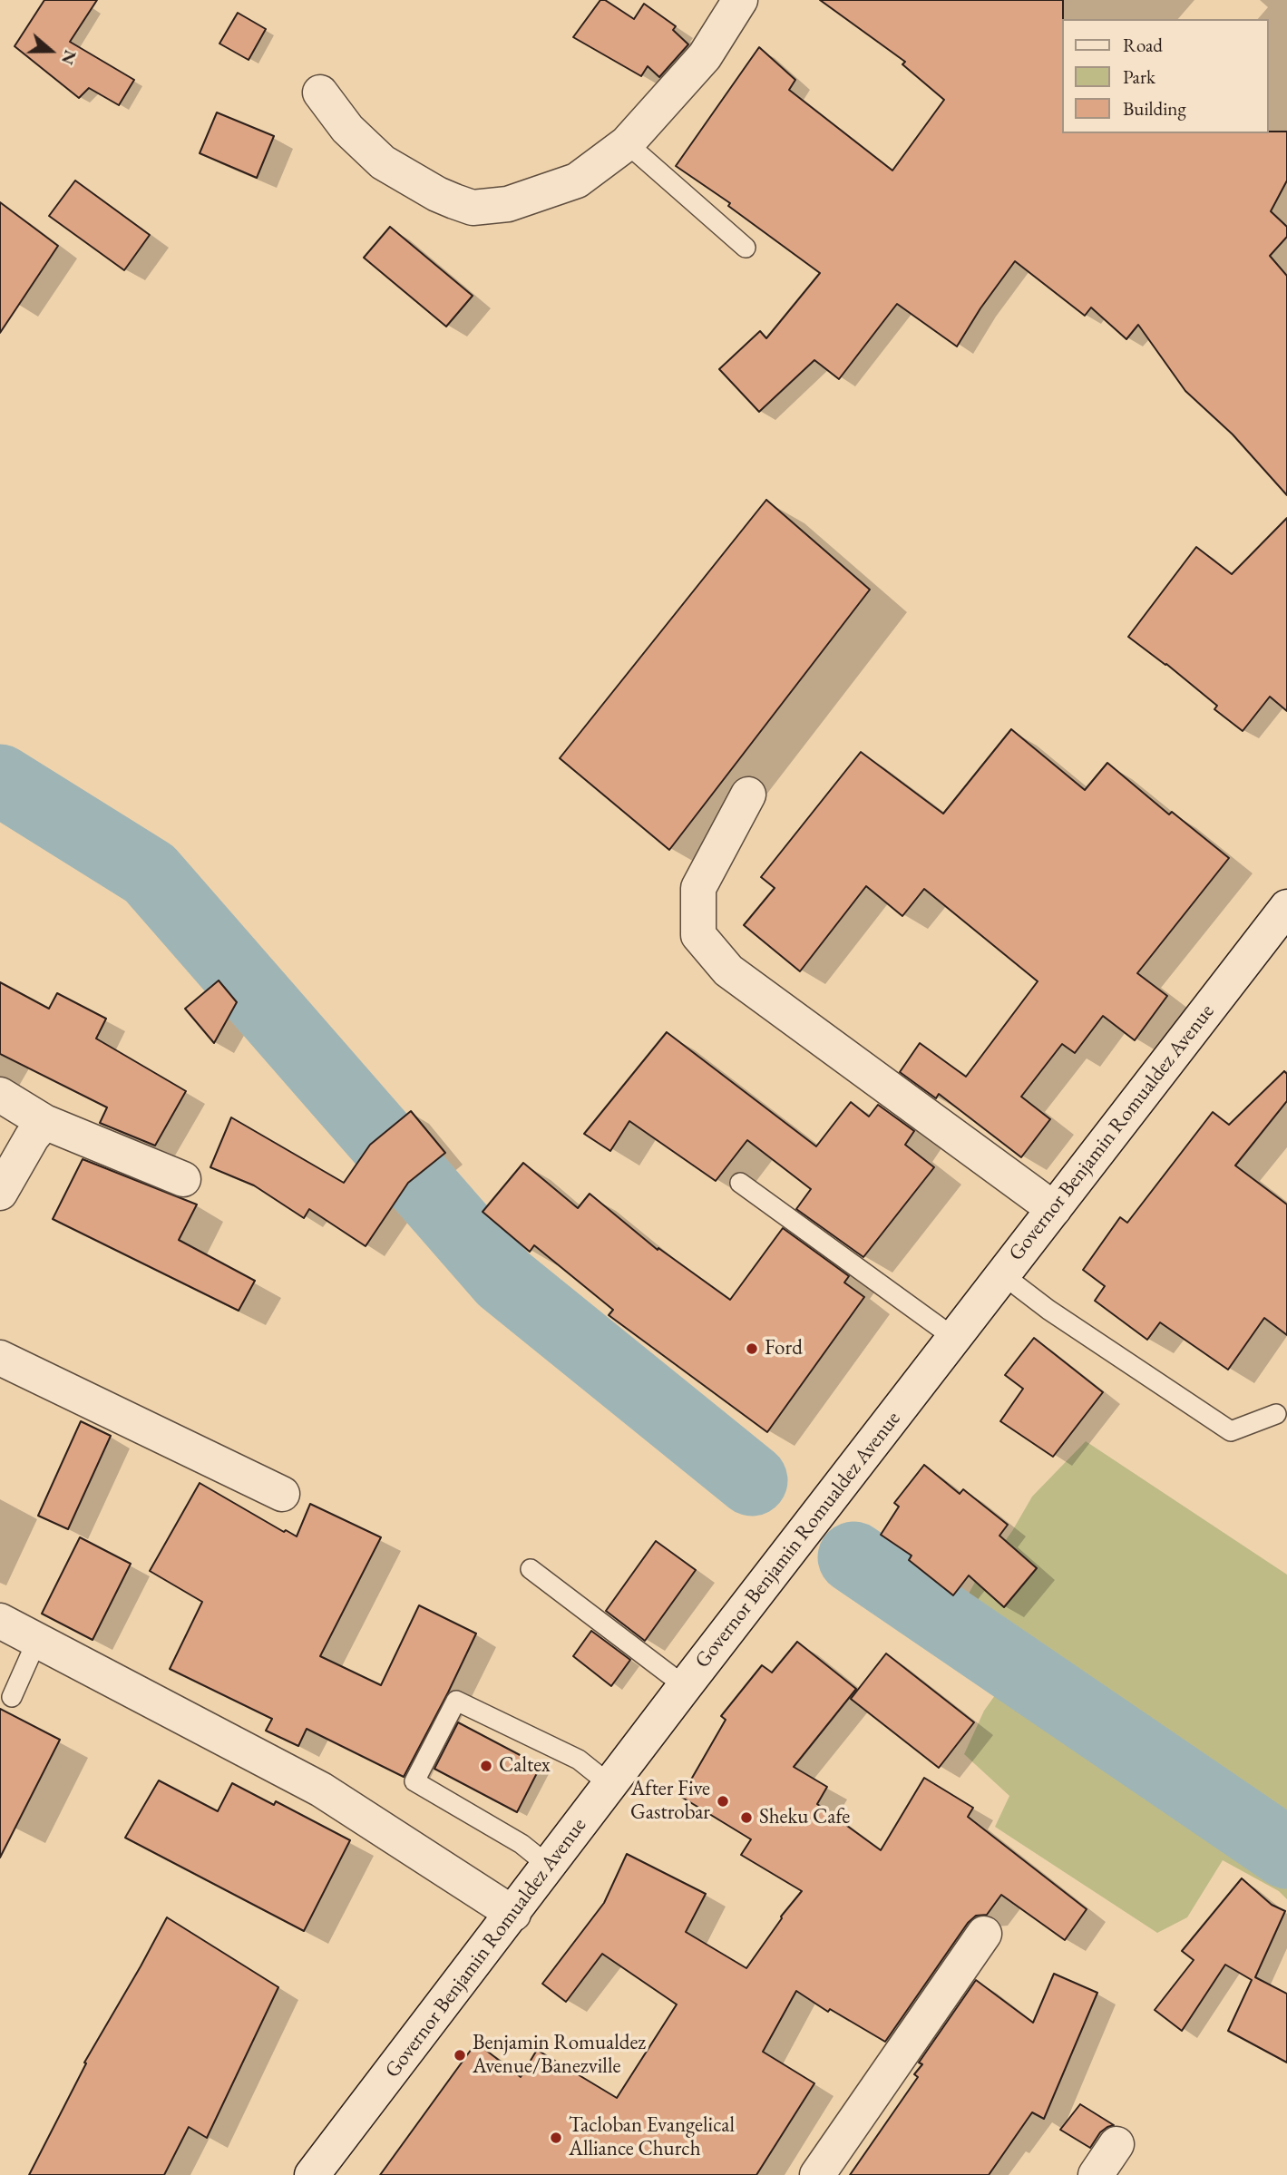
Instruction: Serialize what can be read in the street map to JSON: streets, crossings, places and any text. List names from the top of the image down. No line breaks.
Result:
{"streets":{"street":["Governor Benjamin Romualdez Avenue"]},"places":["Ford","Caltex","After Five Gastrobar","Sheku Cafe","Benjamin Romualdez Avenue/Banezville","Tacloban Evangelical Alliance Church"],"legend":["Road","Park","Building"],"north":"right"}
